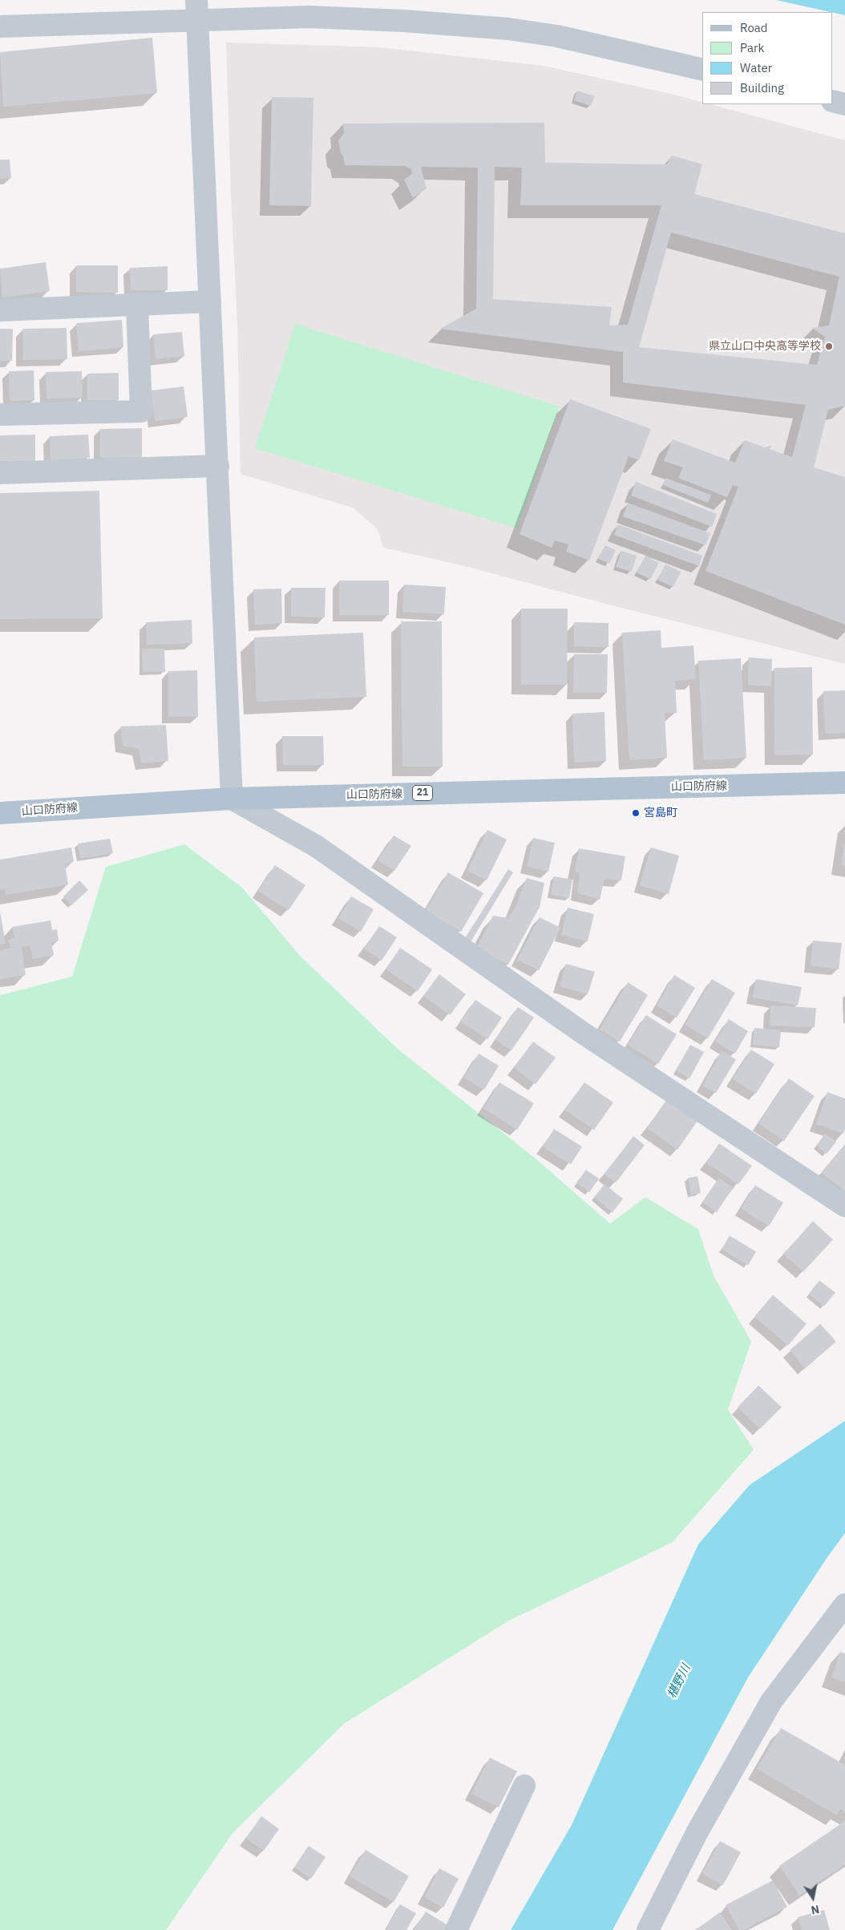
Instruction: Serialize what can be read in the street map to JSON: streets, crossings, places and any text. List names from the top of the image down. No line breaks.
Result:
{"streets":{"main road":["山口防府線","21"]},"water":["椹野川"],"places":["県立山口中央高等学校","宮島町"],"legend":["Road","Park","Water","Building"],"north":"bottom"}
